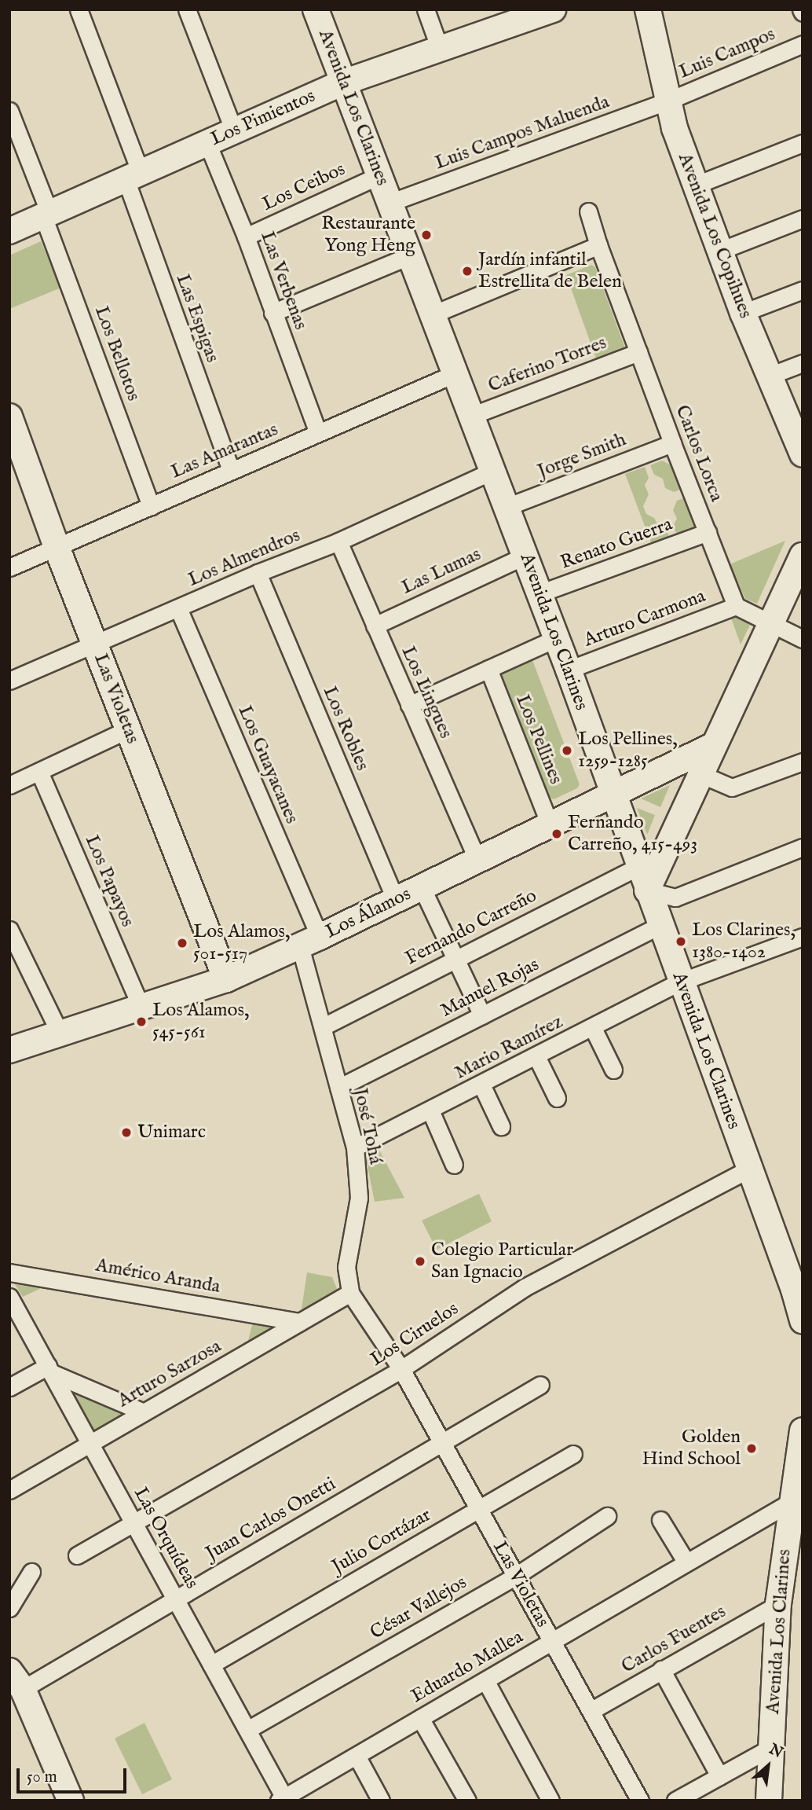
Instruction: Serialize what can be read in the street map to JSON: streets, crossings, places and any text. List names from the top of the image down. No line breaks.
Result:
{"streets":{"main road":["Avenida Los Clarines","Los Pimientos","Avenida Los Copihues","Las Violetas","Los Álamos"],"street":["Luis Campos","Luis Campos Maluenda","Los Ceibos","Las Verbenas","Las Espigas","Los Bellotos","Caferino Torres","Las Amarantas","Carlos Lorca","Jorge Smith","Renato Guerra","Los Almendros","Las Lumas","Arturo Carmona","Los Lingues","Los Robles","Los Pellines","Los Guayacanes","Los Papayos","Fernando Carreño","Manuel Rojas","Mario Ramírez","José Tohá","Américo Aranda","Los Ciruelos","Arturo Sarzosa","Juan Carlos Onetti","Las Orquídeas","Julio Cortázar","César Vallejos","Carlos Fuentes","Eduardo Mallea"]},"crossings":[["Luis Campos","Luis Campos Maluenda"],["Luis Campos","Avenida Los Copihues"],["Avenida Los Clarines","Los Pimientos"],["Avenida Los Clarines","Luis Campos Maluenda"],["Avenida Los Clarines","Los Ceibos"],["Avenida Los Clarines","Caferino Torres"],["Avenida Los Clarines","Las Amarantas"],["Avenida Los Clarines","Jorge Smith"],["Avenida Los Clarines","Renato Guerra"],["Avenida Los Clarines","Los Almendros"],["Avenida Los Clarines","Las Lumas"],["Avenida Los Clarines","Arturo Carmona"],["Avenida Los Clarines","Los Álamos"],["Avenida Los Clarines","Fernando Carreño"],["Avenida Los Clarines","Manuel Rojas"],["Avenida Los Clarines","Mario Ramírez"],["Avenida Los Clarines","Los Ciruelos"],["Avenida Los Clarines","Carlos Fuentes"],["Avenida Los Clarines","Eduardo Mallea"],["Los Pimientos","Las Verbenas"],["Los Pimientos","Las Espigas"],["Los Pimientos","Los Bellotos"],["Luis Campos Maluenda","Avenida Los Copihues"],["Los Ceibos","Las Verbenas"],["Las Verbenas","Las Amarantas"],["Las Espigas","Las Amarantas"],["Los Bellotos","Las Amarantas"],["Caferino Torres","Carlos Lorca"],["Las Amarantas","Las Violetas"],["Carlos Lorca","Jorge Smith"],["Carlos Lorca","Renato Guerra"],["Carlos Lorca","Arturo Carmona"],["Los Almendros","Los Lingues"],["Los Almendros","Las Violetas"],["Los Almendros","Los Robles"],["Los Almendros","Los Guayacanes"],["Las Lumas","Los Lingues"],["Los Lingues","Los Álamos"],["Las Violetas","Los Álamos"],["Las Violetas","José Tohá"],["Las Violetas","Los Ciruelos"],["Las Violetas","Juan Carlos Onetti"],["Las Violetas","Julio Cortázar"],["Las Violetas","César Vallejos"],["Las Violetas","Carlos Fuentes"],["Las Violetas","Eduardo Mallea"],["Los Robles","Los Álamos"],["Los Pellines","Los Álamos"],["Los Guayacanes","Los Álamos"],["Los Guayacanes","José Tohá"],["Los Papayos","Los Álamos"],["Los Álamos","José Tohá"],["Fernando Carreño","José Tohá"],["Manuel Rojas","José Tohá"],["Mario Ramírez","José Tohá"],["José Tohá","Los Ciruelos"],["José Tohá","Arturo Sarzosa"],["Américo Aranda","Arturo Sarzosa"],["Los Ciruelos","Las Orquídeas"],["Arturo Sarzosa","Las Orquídeas"],["Juan Carlos Onetti","Las Orquídeas"],["Las Orquídeas","Julio Cortázar"],["Las Orquídeas","César Vallejos"],["Las Orquídeas","Eduardo Mallea"]],"places":["Restaurante Yong Heng","Jardín infantil Estrellita de Belen","Los Pellines, 1259-1285","Fernando Carreño, 415-493","Los Clarines, 1380-1402","Los Alamos, 501-517","Los Alamos, 545-561","Unimarc","Colegio Particular San Ignacio","Golden Hind School"],"scale_bar":"50 m","north":"top right"}
